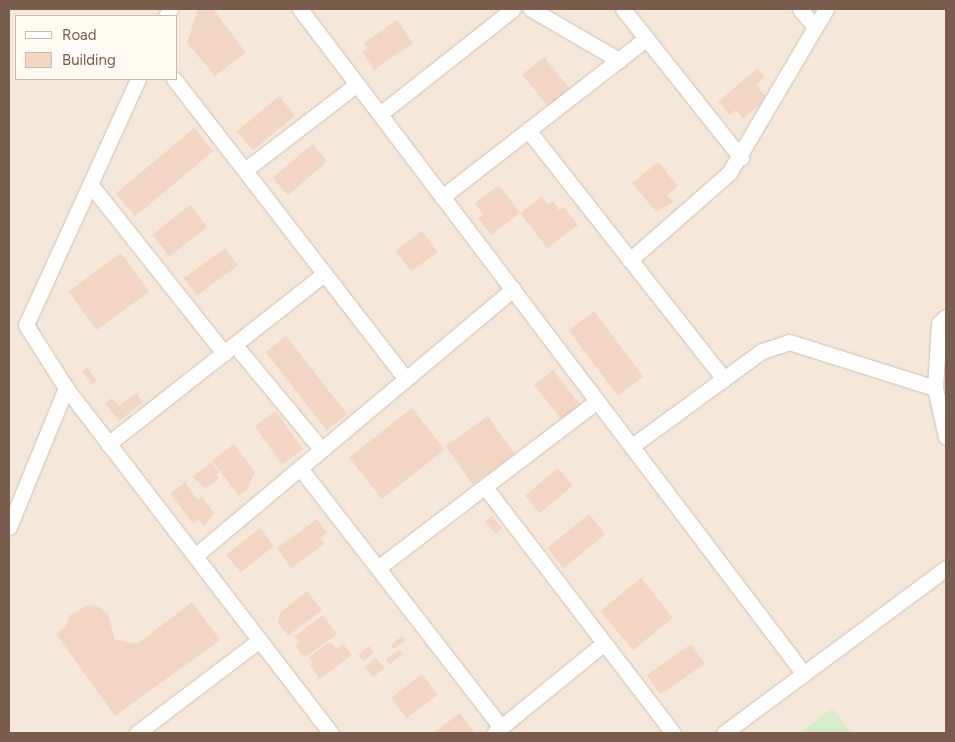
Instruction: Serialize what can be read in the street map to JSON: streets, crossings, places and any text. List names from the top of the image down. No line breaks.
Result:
{"legend":["Road","Building"]}
